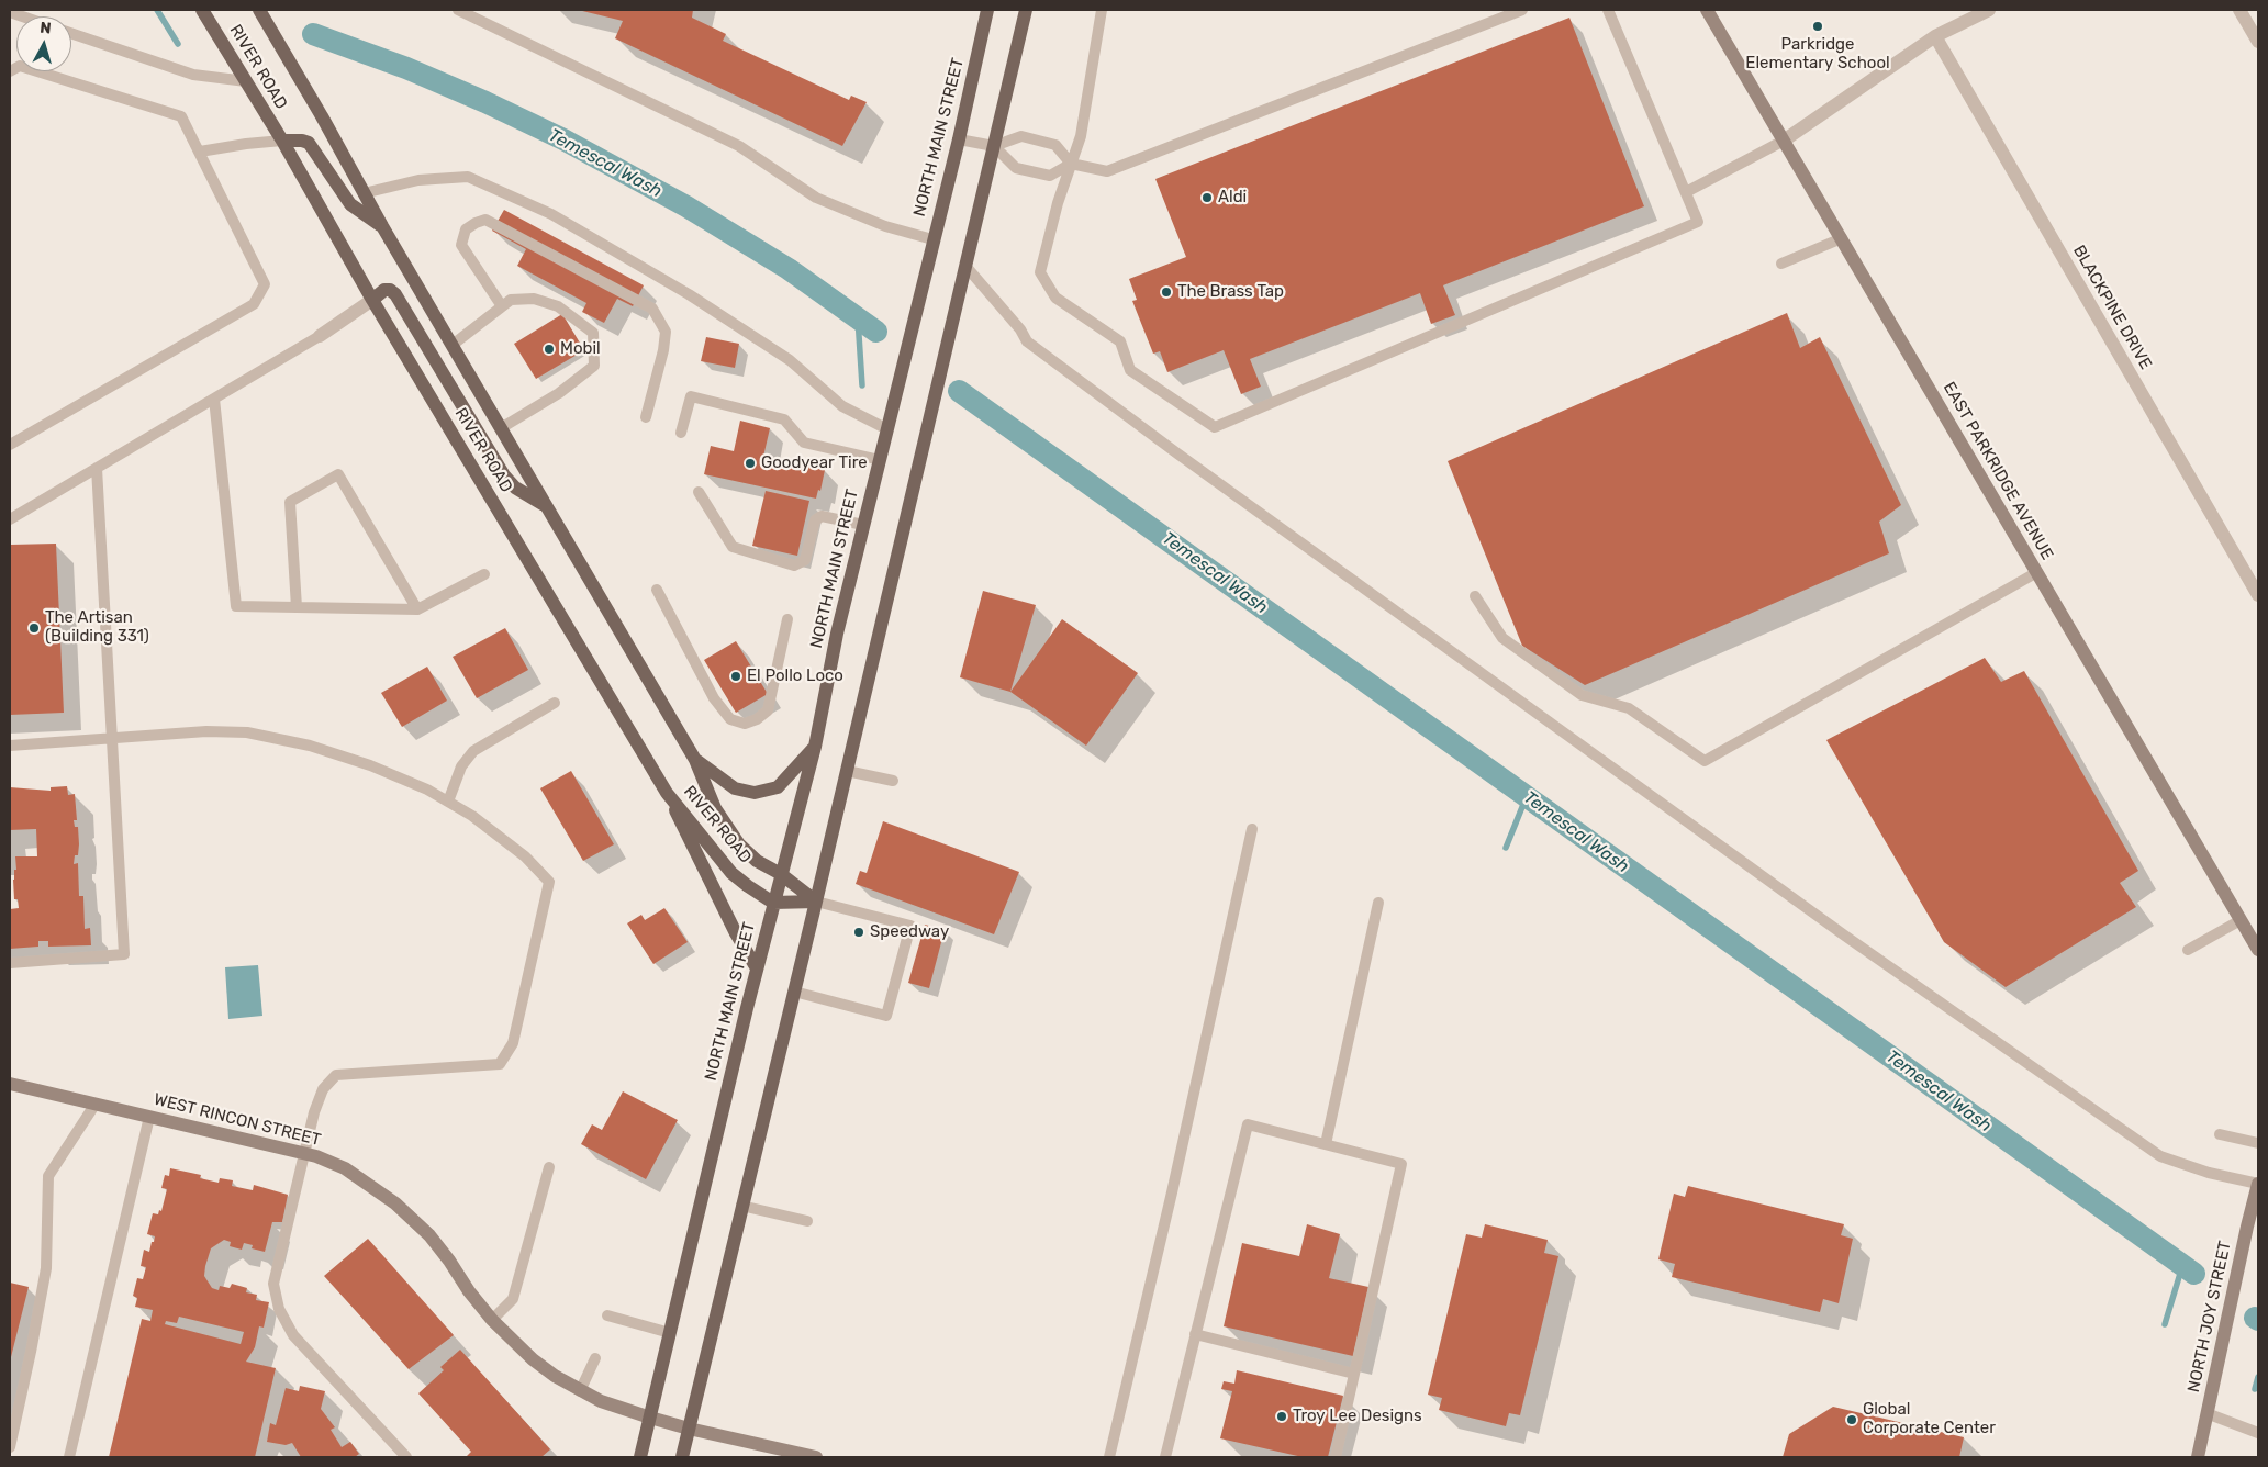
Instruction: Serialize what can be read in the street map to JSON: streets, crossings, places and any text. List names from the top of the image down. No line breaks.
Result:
{"streets":{"main road":["RIVER ROAD","NORTH MAIN STREET"],"street":["BLACKPINE DRIVE","EAST PARKRIDGE AVENUE","WEST RINCON STREET","NORTH JOY STREET"]},"crossings":[["RIVER ROAD","NORTH MAIN STREET"],["NORTH MAIN STREET","WEST RINCON STREET"]],"water":["Temescal Wash"],"places":["Parkridge Elementary School","Aldi","The Brass Tap","Mobil","Goodyear Tire","The Artisan (Building 331)","El Pollo Loco","Speedway","Troy Lee Designs","Global Corporate Center"],"north":"top"}
